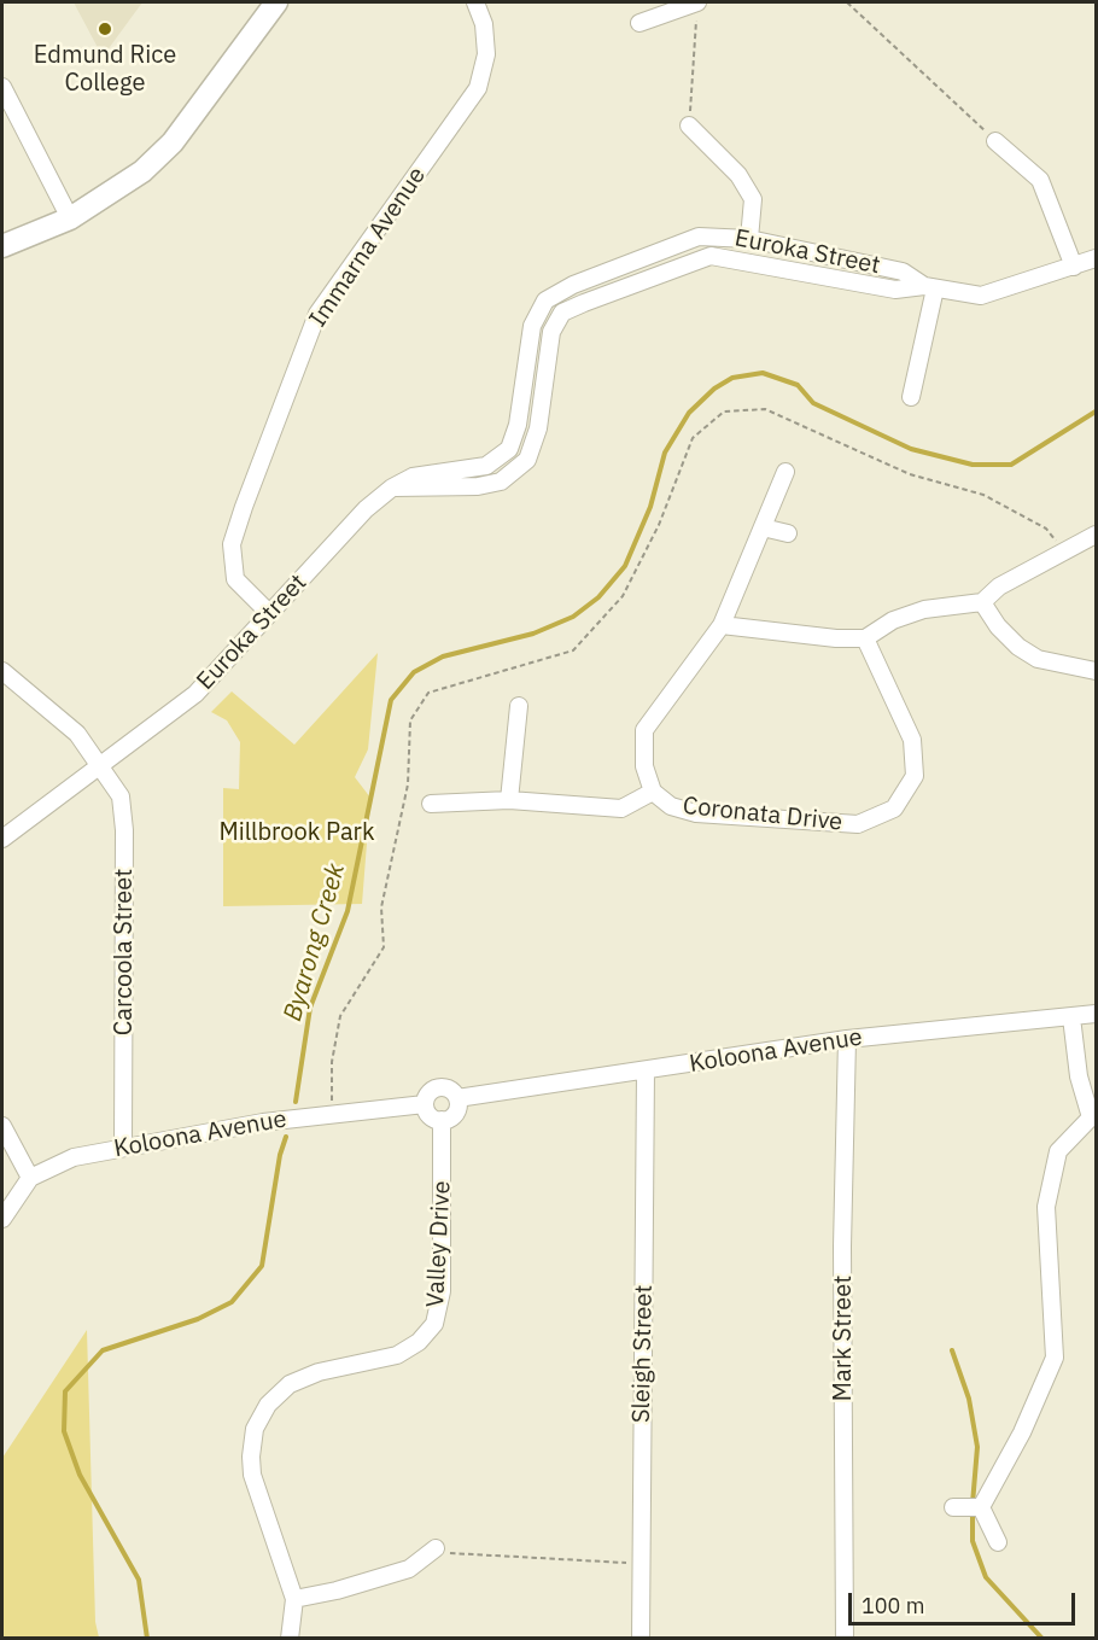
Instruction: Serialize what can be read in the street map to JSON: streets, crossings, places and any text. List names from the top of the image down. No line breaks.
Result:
{"streets":{"street":["Immarna Avenue","Euroka Street","Coronata Drive","Carcoola Street","Koloona Avenue","Valley Drive","Mark Street","Sleigh Street"]},"crossings":[["Immarna Avenue","Euroka Street"],["Euroka Street","Carcoola Street"],["Carcoola Street","Koloona Avenue"],["Koloona Avenue","Valley Drive"],["Koloona Avenue","Mark Street"],["Koloona Avenue","Sleigh Street"]],"water":["Byarong Creek"],"parks":["Millbrook Park"],"places":["Edmund Rice College"],"scale_bar":"100 m"}
